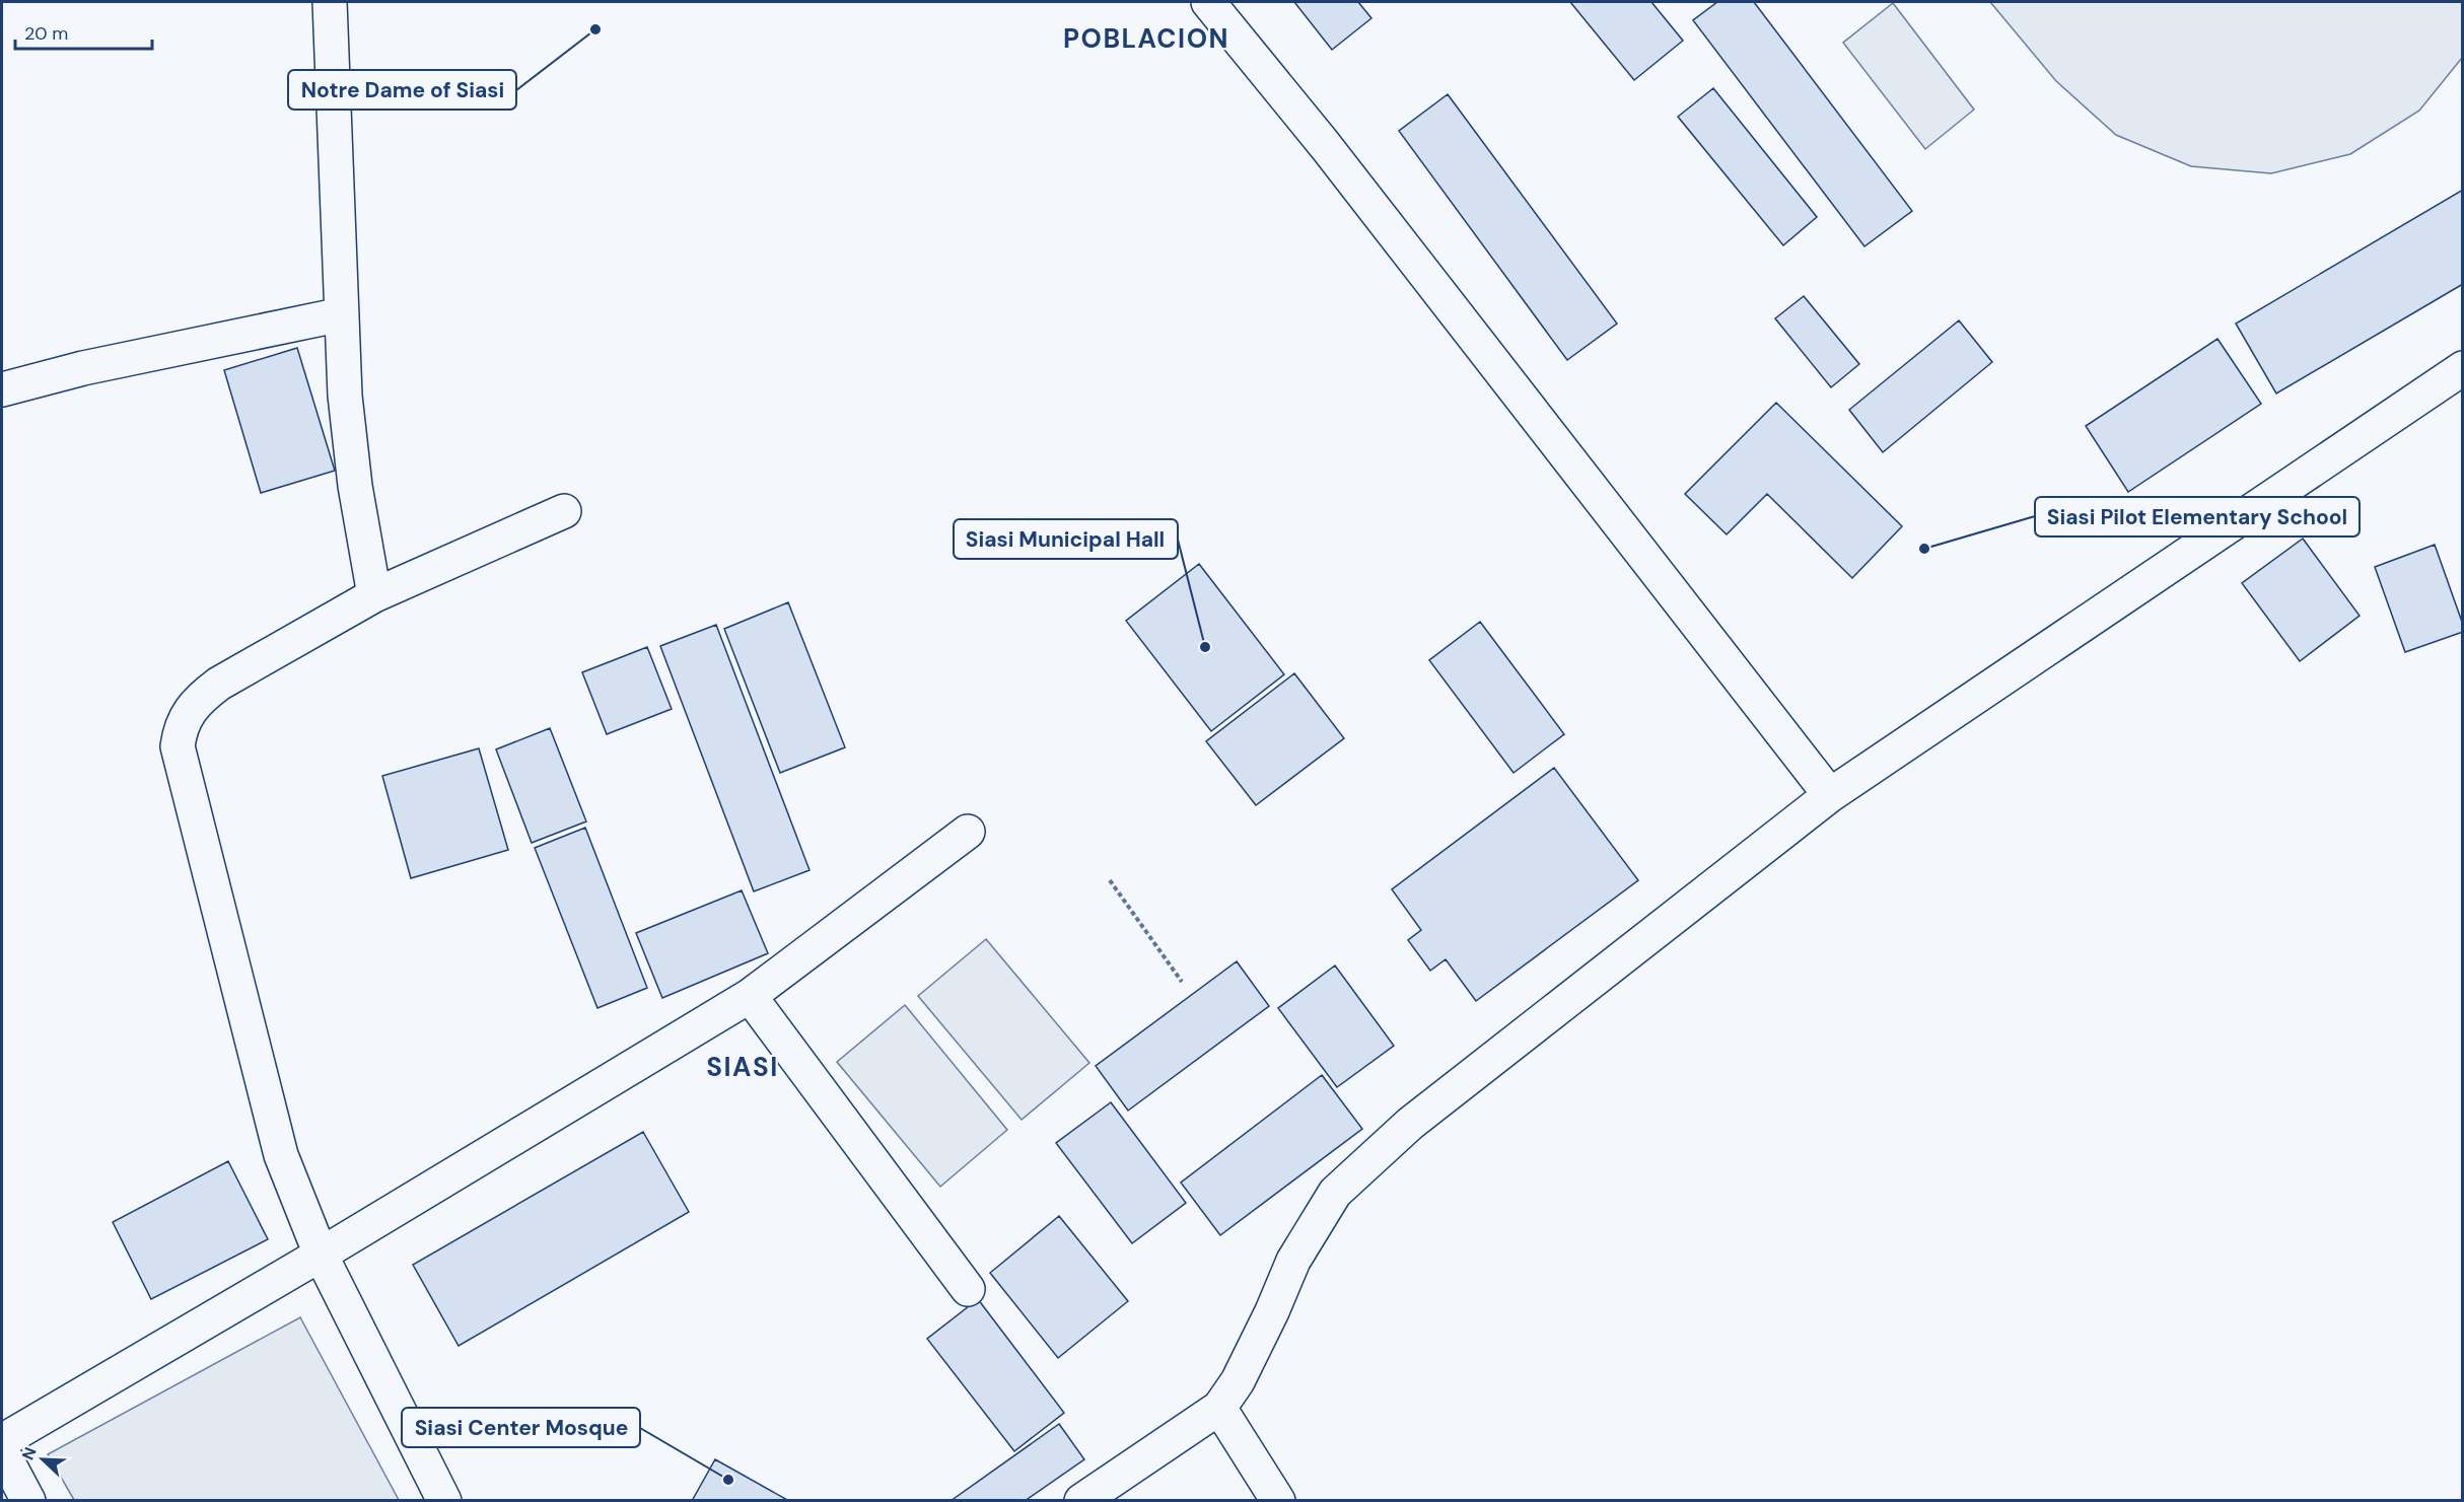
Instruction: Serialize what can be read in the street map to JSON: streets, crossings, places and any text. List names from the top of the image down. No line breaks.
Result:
{"districts":["POBLACION","SIASI"],"places":["Notre Dame of Siasi","Siasi Pilot Elementary School","Siasi Municipal Hall","Siasi Center Mosque"],"scale_bar":"20 m","north":"top left"}
